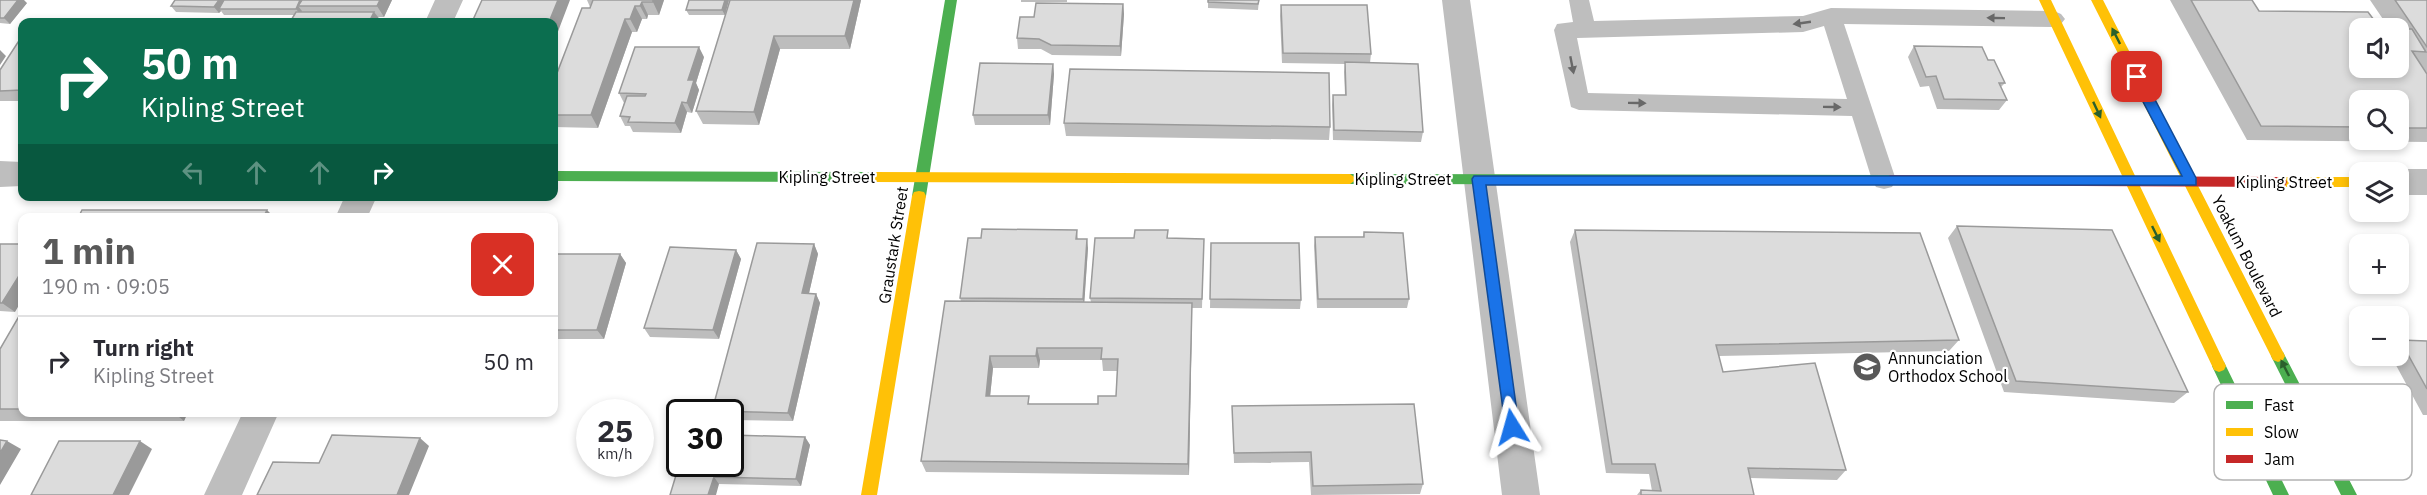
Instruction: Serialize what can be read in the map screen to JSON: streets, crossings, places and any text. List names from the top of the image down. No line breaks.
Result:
{"streets":{"street":["Kipling Street","Graustark Street","Yoakum Boulevard"]},"crossings":[["Kipling Street","Graustark Street"],["Kipling Street","Yoakum Boulevard"]],"places":{"school or university":["Annunciation Orthodox School"]},"legend":["Fast","Slow","Jam"],"page":{"map_buttons":["+","−"],"turn":["50 m","Kipling Street"],"heading":["1 min","190 m · 09:05"],"list":[{"name":"Turn right","note":"Kipling Street","value":"50 m"}],"speed":"25 km/h","limit":"30"}}
